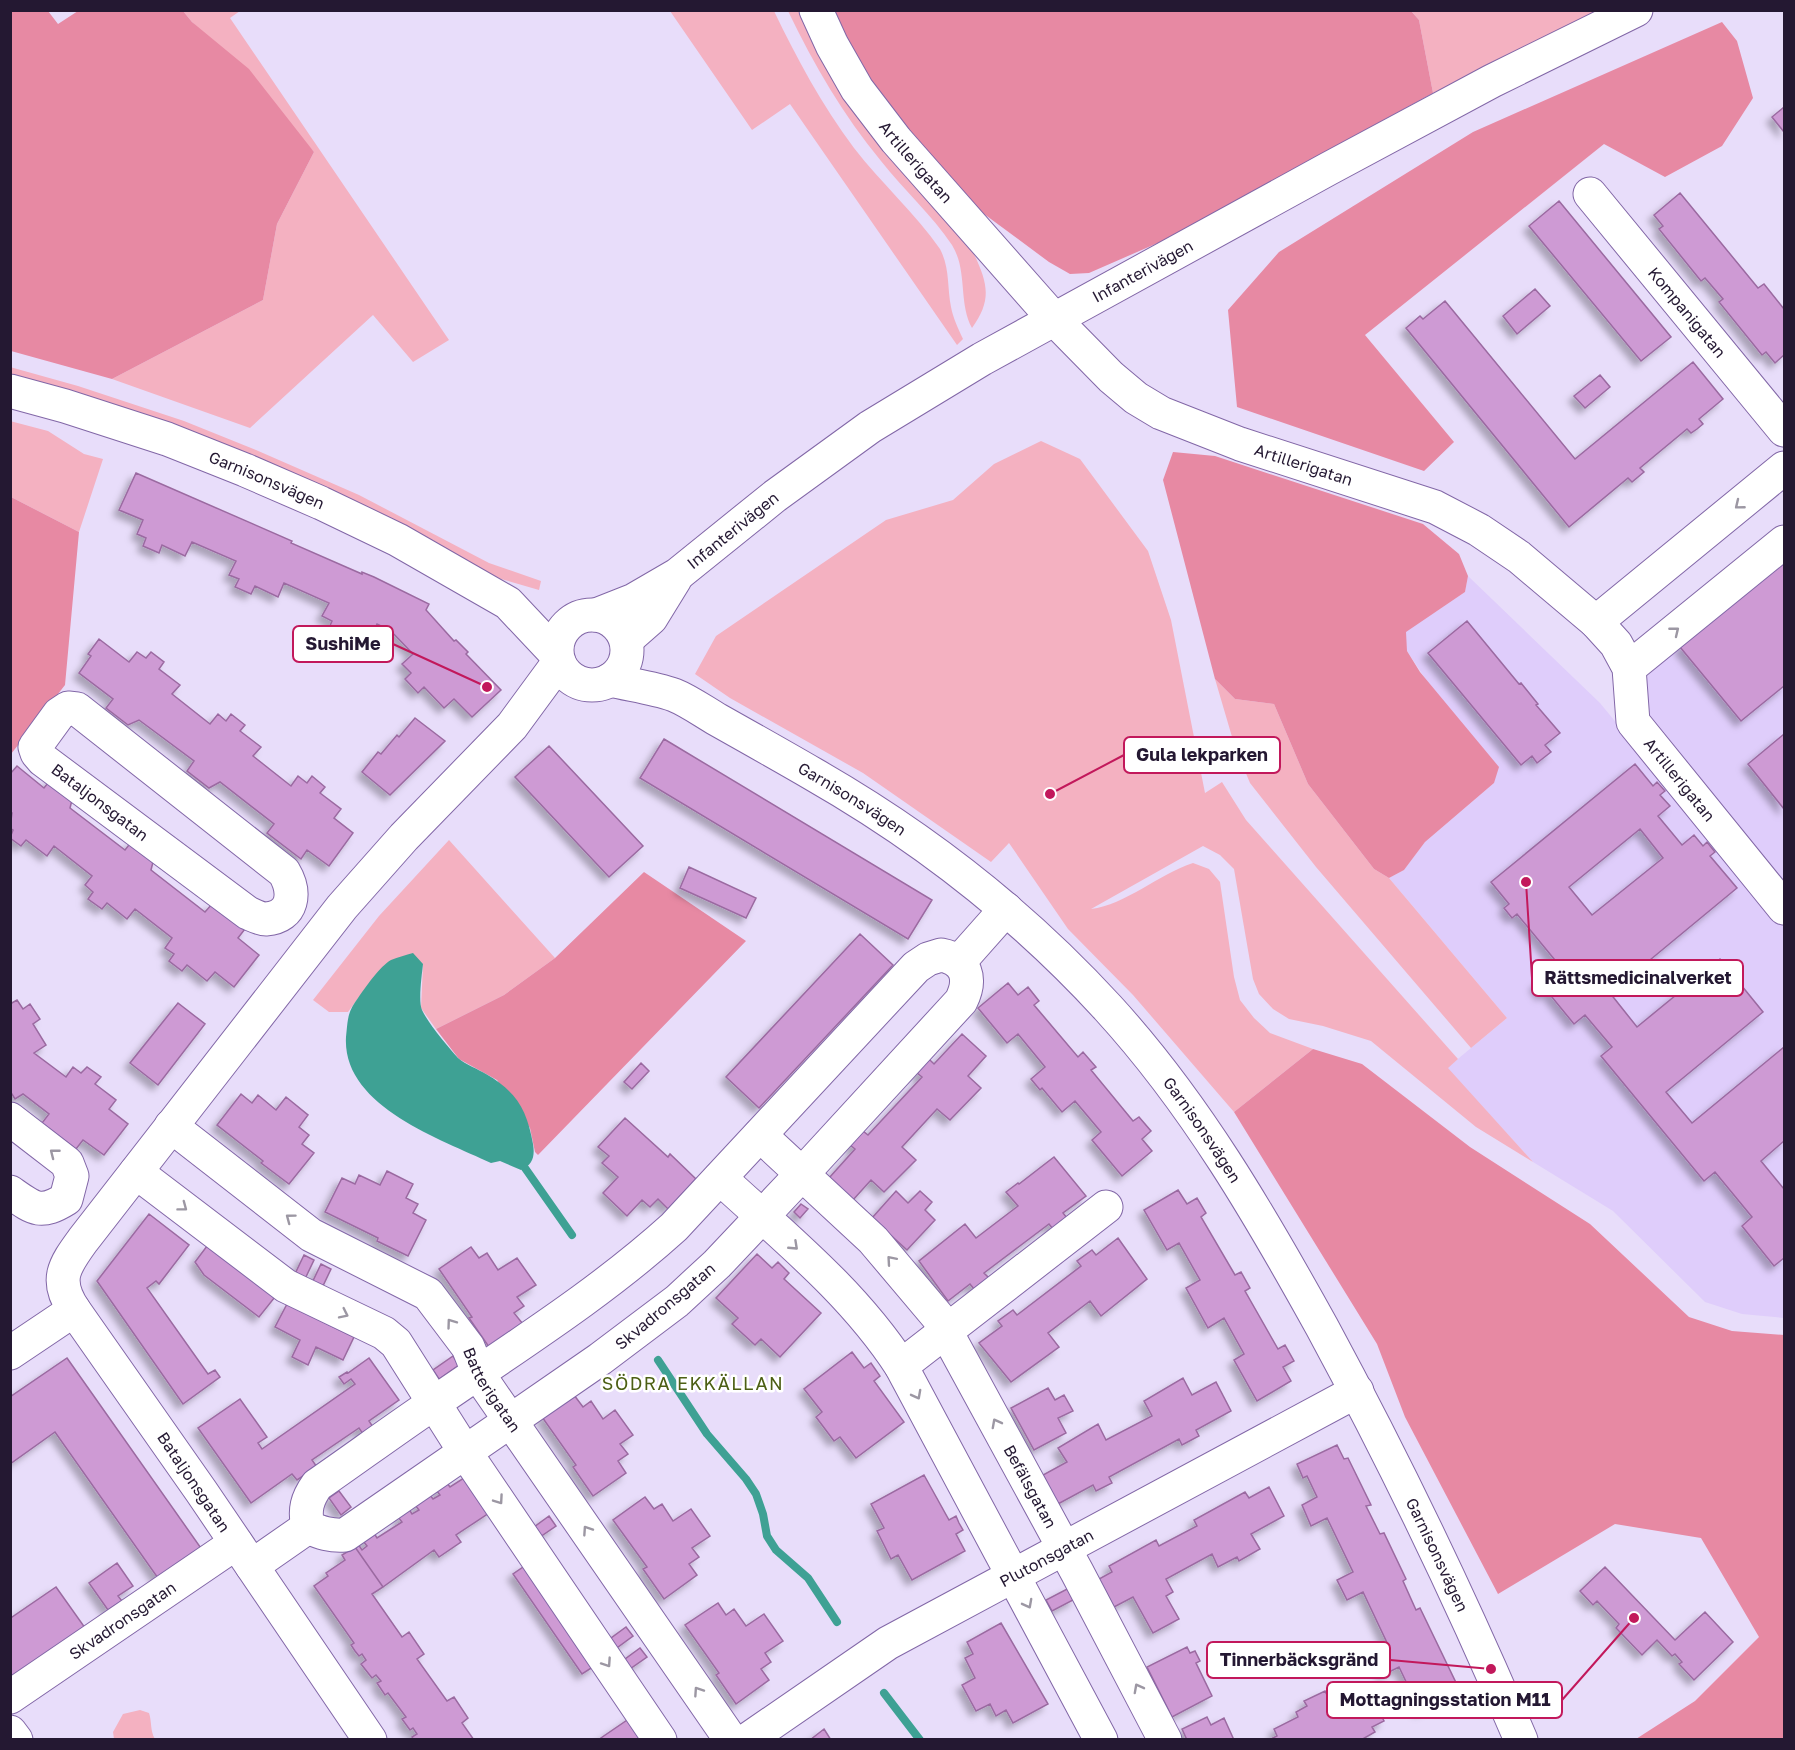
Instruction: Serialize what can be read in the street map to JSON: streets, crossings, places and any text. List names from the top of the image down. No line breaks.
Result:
{"streets":{"street":["Artillerigatan","Infanterivägen","Kompanigatan","Garnisonsvägen","Bataljonsgatan","Skvadronsgatan","Batterigatan","Befälsgatan","Plutonsgatan"]},"crossings":[["Artillerigatan","Infanterivägen"],["Infanterivägen","Garnisonsvägen"],["Infanterivägen","Bataljonsgatan"],["Garnisonsvägen","Bataljonsgatan"],["Garnisonsvägen","Plutonsgatan"],["Bataljonsgatan","Skvadronsgatan"],["Bataljonsgatan","Batterigatan"],["Skvadronsgatan","Batterigatan"],["Skvadronsgatan","Befälsgatan"],["Befälsgatan","Plutonsgatan"]],"districts":["SÖDRA EKKÄLLAN"],"places":["SushiMe","Gula lekparken","Rättsmedicinalverket","Mottagningsstation M11","Tinnerbäcksgränd"]}
